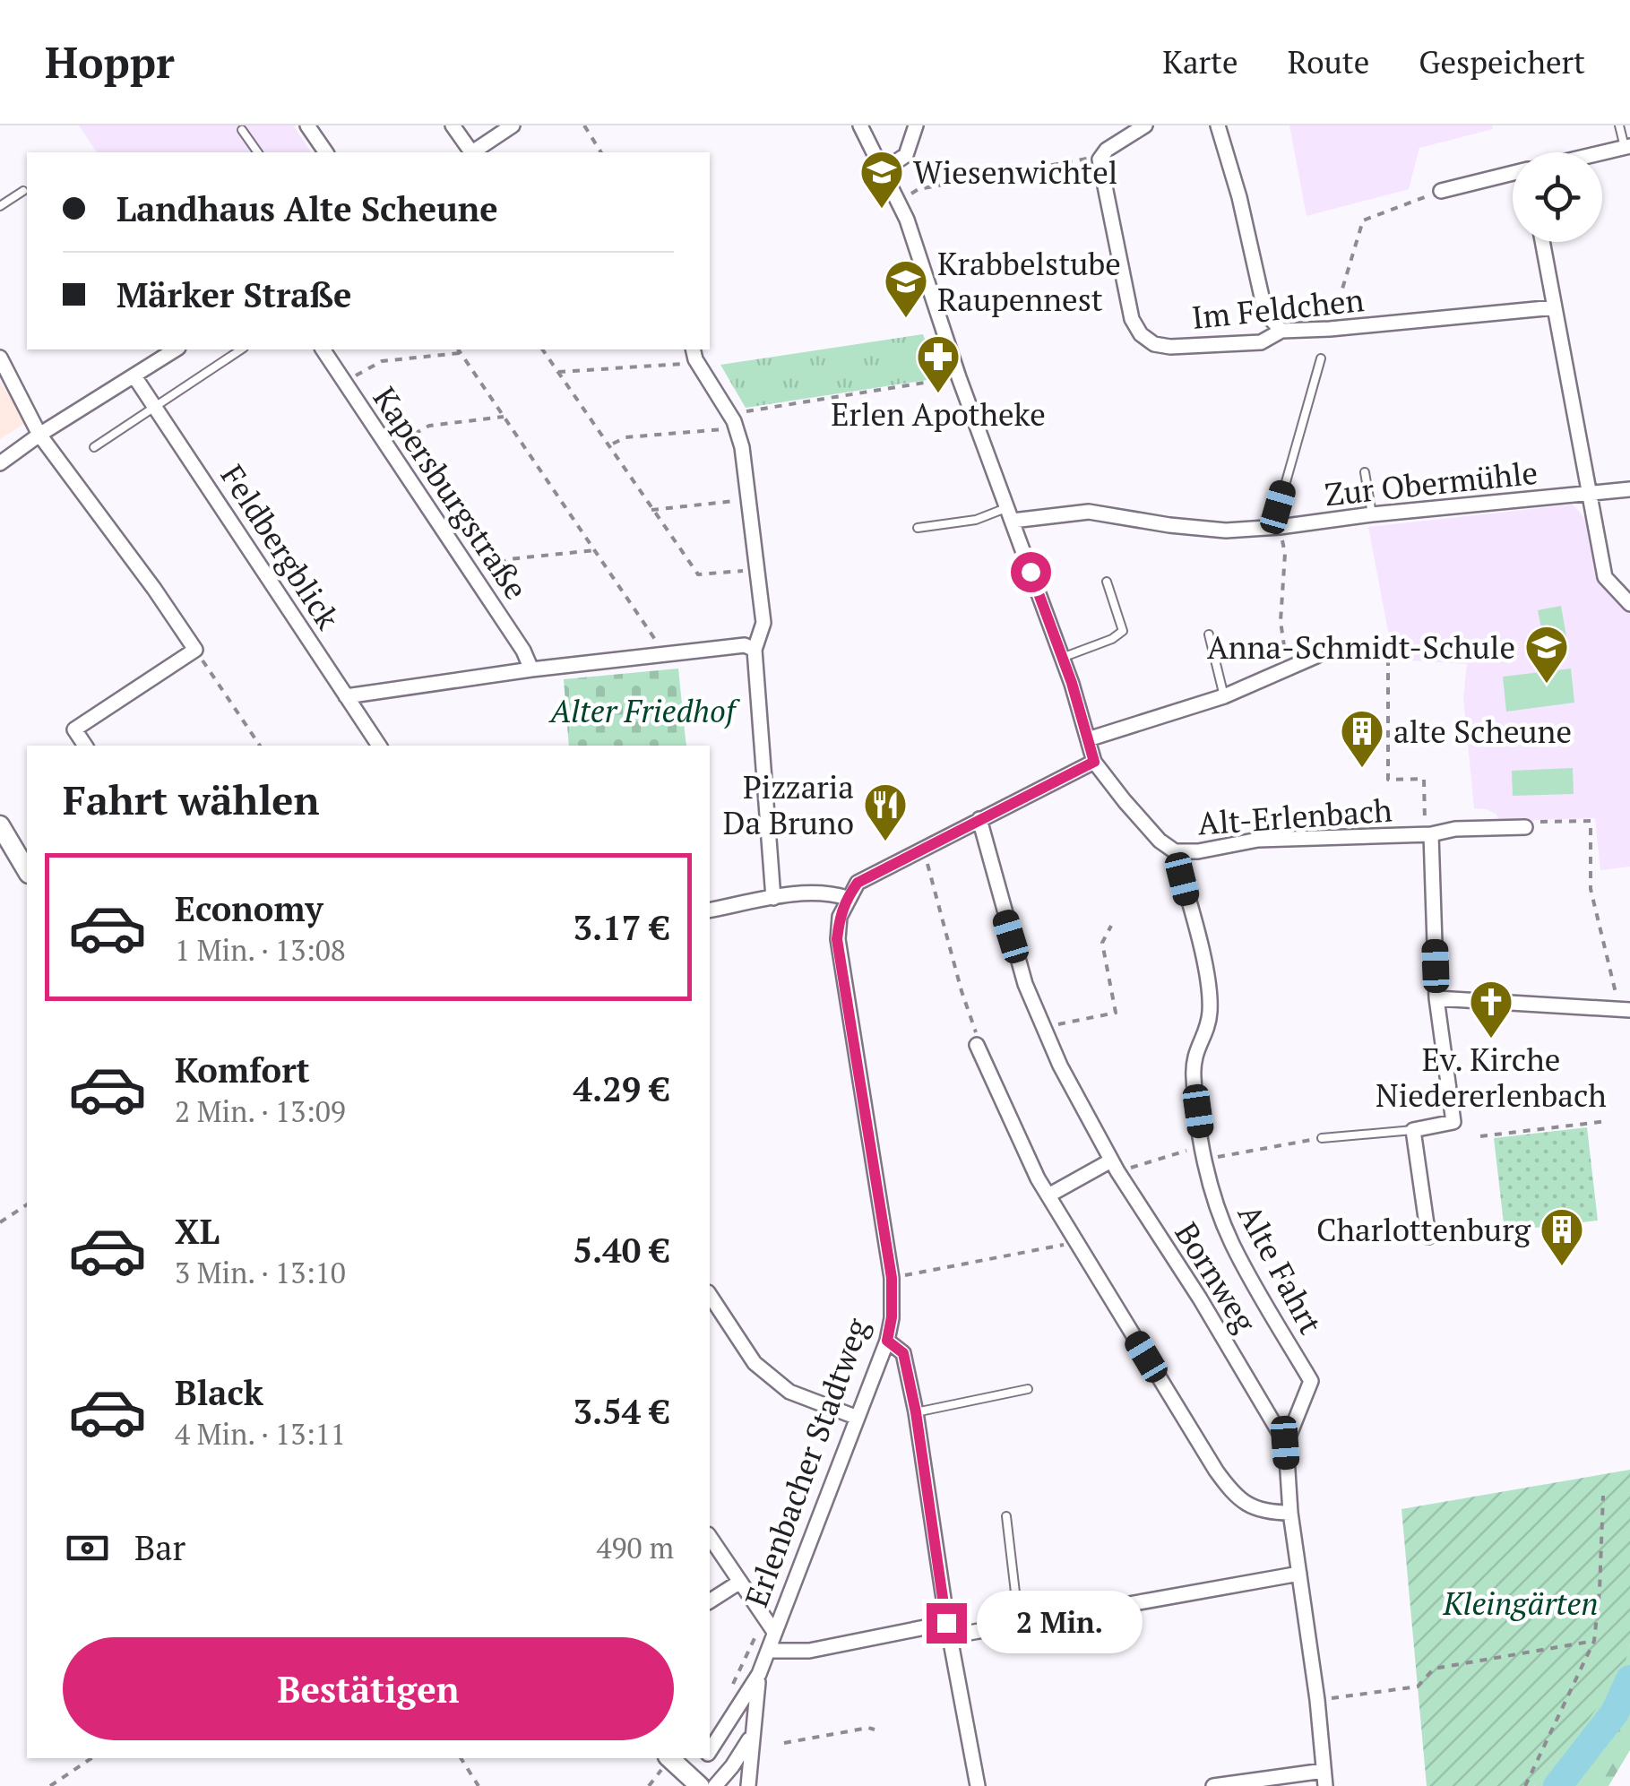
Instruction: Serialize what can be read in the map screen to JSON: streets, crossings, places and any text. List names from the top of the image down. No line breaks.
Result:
{"streets":{"street":["Im Feldchen","Zur Obermühle","Kapersburgstraße","Feldbergblick","Alt-Erlenbach","Alte Fahrt","Bornweg","Erlenbacher Stadtweg"]},"crossings":[["Zur Obermühle","Alt-Erlenbach"],["Alt-Erlenbach","Alte Fahrt"],["Alte Fahrt","Bornweg"]],"parks":["Alter Friedhof","Kleingärten"],"places":{"school or university":["Wiesenwichtel","Krabbelstube Raupennest","Anna-Schmidt-Schule"],"pharmacy":["Erlen Apotheke"],"building":["alte Scheune","Charlottenburg"],"restaurant":["Pizzaria Da Bruno"],"church":["Ev. Kirche Niedererlenbach"]},"page":{"header":"Hoppr","nav":["Karte","Route","Gespeichert"],"banner":["Landhaus Alte Scheune","Märker Straße"],"heading":"Fahrt wählen","list":[{"name":"Economy","note":"1 Min. · 13:08","value":"3.17 €"},{"name":"Komfort","note":"2 Min. · 13:09","value":"4.29 €"},{"name":"XL","note":"3 Min. · 13:10","value":"5.40 €"},{"name":"Black","note":"4 Min. · 13:11","value":"3.54 €"}],"pay":["Bar","490 m"],"bubble":"2 Min.","buttons":"Bestätigen"}}
